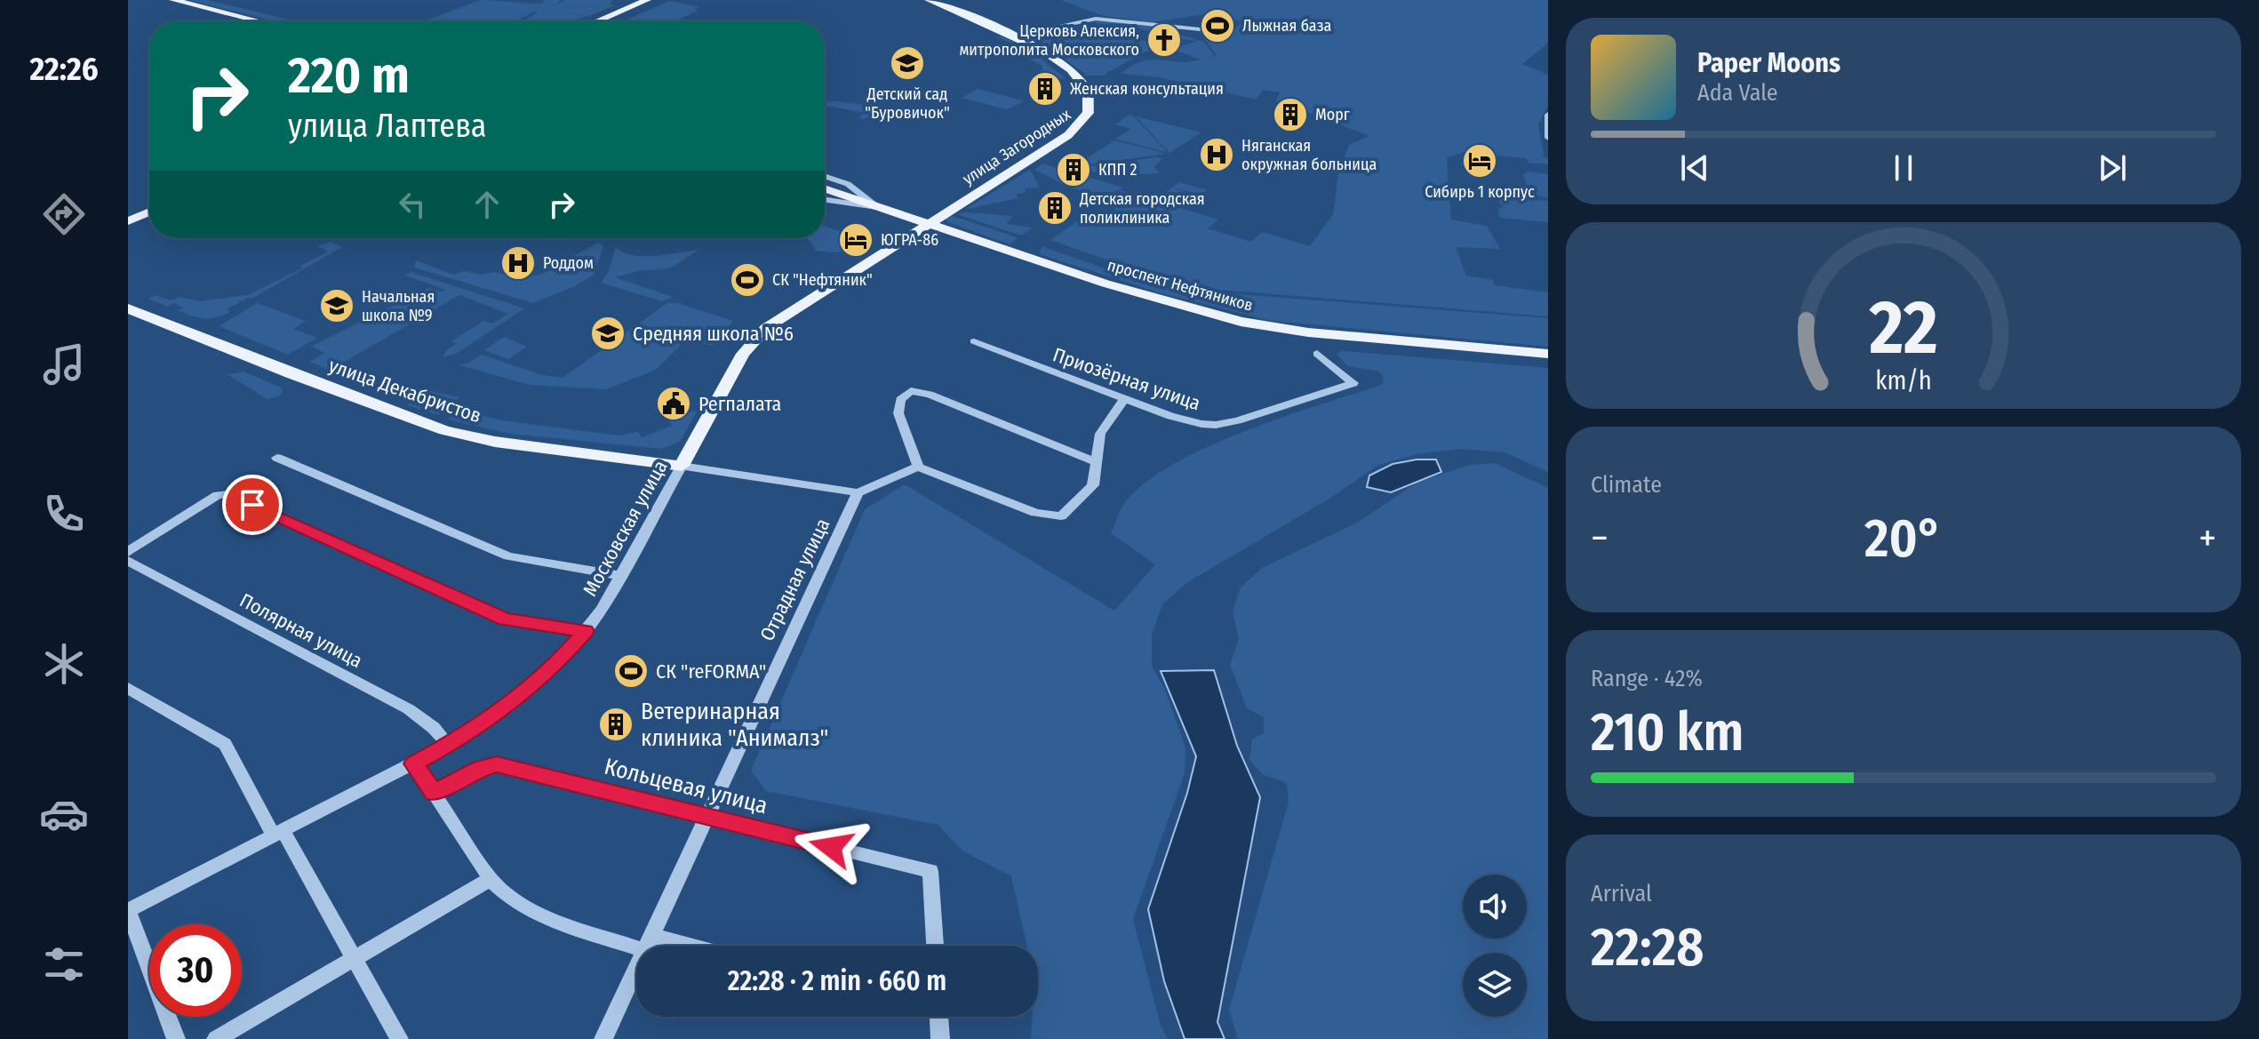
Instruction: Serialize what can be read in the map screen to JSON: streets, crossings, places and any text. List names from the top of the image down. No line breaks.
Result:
{"streets":{"main road":["улица Загородных","проспект Нефтяников","улица Декабристов","Московская улица"],"street":["Приозёрная улица","Отрадная улица","Полярная улица","Кольцевая улица"]},"crossings":[["улица Загородных","проспект Нефтяников"],["улица Загородных","Московская улица"],["проспект Нефтяников","Московская улица"],["улица Декабристов","Московская улица"],["улица Декабристов","Отрадная улица"],["Московская улица","Отрадная улица"],["Московская улица","Полярная улица"],["Отрадная улица","Кольцевая улица"]],"places":{"sports":["Лыжная база","СК \"Нефтяник\"","СК \"reFORMA\""],"church":["Церковь Алексия, митрополита Московского"],"school or university":["Детский сад \"Буровичок\"","Начальная школа №9","Средняя школа №6"],"building":["Женская консультация","Морг","КПП 2","Детская городская поликлиника","Ветеринарная клиника \"Анималз\""],"hospital":["Няганская окружная больница","Роддом"],"hotel":["Сибирь 1 корпус","ЮГРА-86"],"public building":["Регпалата"]},"page":{"tabs":"22:26","turn":["220 m","улица Лаптева"],"song":["Paper Moons","Ada Vale"],"tile":["Climate",["Range · 42%","210 km"],["Arrival","22:28"]],"heat":["−","20°","+"],"limit":"30","trip":"22:28 · 2 min · 660 m","gauge":["22","km/h"]}}
